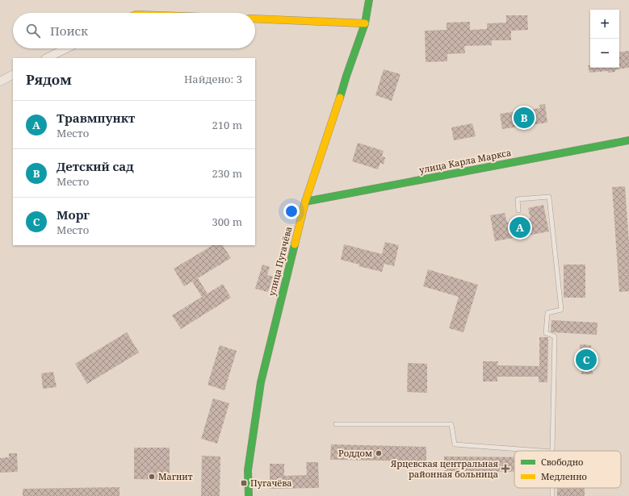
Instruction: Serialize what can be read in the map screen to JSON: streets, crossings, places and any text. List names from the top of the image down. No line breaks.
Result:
{"streets":{"street":["улица Карла Маркса","улица Пугачёва"]},"crossings":[["улица Карла Маркса","улица Пугачёва"]],"places":{"other":["Роддом","Магнит"],"health":["Ярцевская центральная районная больница"],"transit":["Пугачёва"]},"legend":["Свободно","Медленно"],"page":{"map_buttons":["+","−"],"search":"Поиск","heading":["Рядом","Найдено: 3"],"list":[{"mark":"A","name":"Травмпункт","note":"Место","value":"210 m"},{"mark":"B","name":"Детский сад","note":"Место","value":"230 m"},{"mark":"C","name":"Морг","note":"Место","value":"300 m"}],"pins":["B","A","C"]}}
